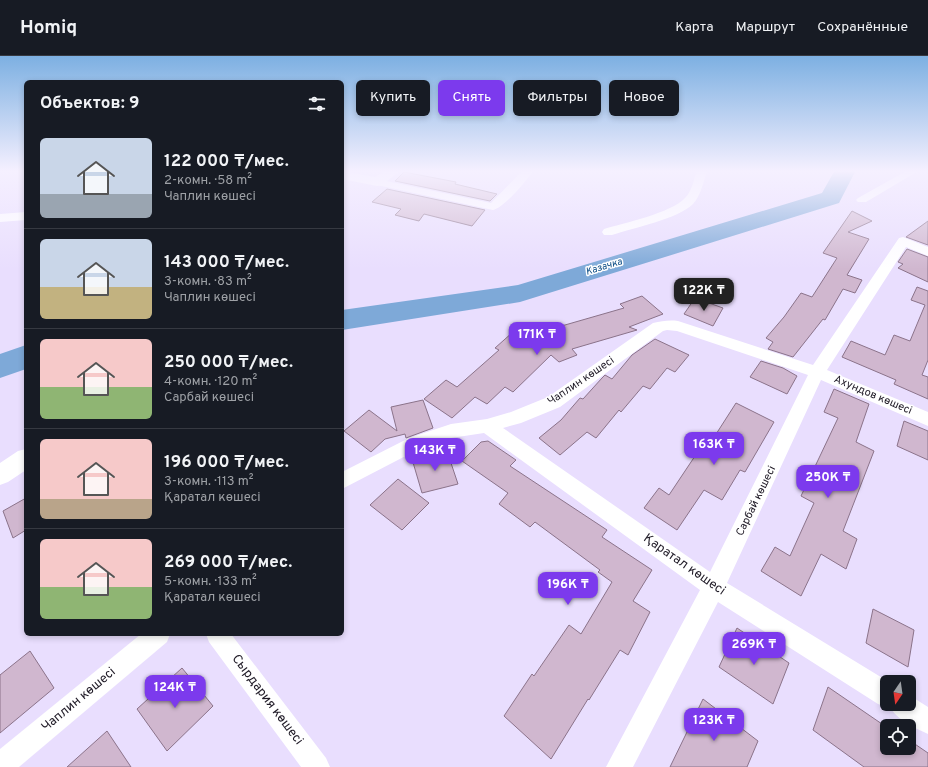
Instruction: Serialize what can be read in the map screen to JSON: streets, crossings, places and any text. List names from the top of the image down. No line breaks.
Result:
{"streets":{"street":["Чаплин көшесі","Ахундов көшесі","Сарбай көшесі","Қаратал көшесі","Сырдария көшесі"]},"crossings":[["Чаплин көшесі","Ахундов көшесі"],["Чаплин көшесі","Сарбай көшесі"],["Чаплин көшесі","Қаратал көшесі"],["Ахундов көшесі","Сарбай көшесі"],["Сарбай көшесі","Қаратал көшесі"]],"water":["Казачка"],"north":"bottom","page":{"header":"Homiq","nav":["Карта","Маршрут","Сохранённые"],"chip":["Купить","Снять","Фильтры","Новое"],"heading":"Объектов: 9","list":[{"name":"122 000 ₸/мес.","note":"2-комн. · 58 m² · Чаплин көшесі"},{"name":"143 000 ₸/мес.","note":"3-комн. · 83 m² · Чаплин көшесі"},{"name":"250 000 ₸/мес.","note":"4-комн. · 120 m² · Сарбай көшесі"},{"name":"196 000 ₸/мес.","note":"3-комн. · 113 m² · Қаратал көшесі"},{"name":"269 000 ₸/мес.","note":"5-комн. · 133 m² · Қаратал көшесі"}],"price":["122K ₸","171K ₸","163K ₸","143K ₸","250K ₸","196K ₸","269K ₸","124K ₸","123K ₸"]}}
